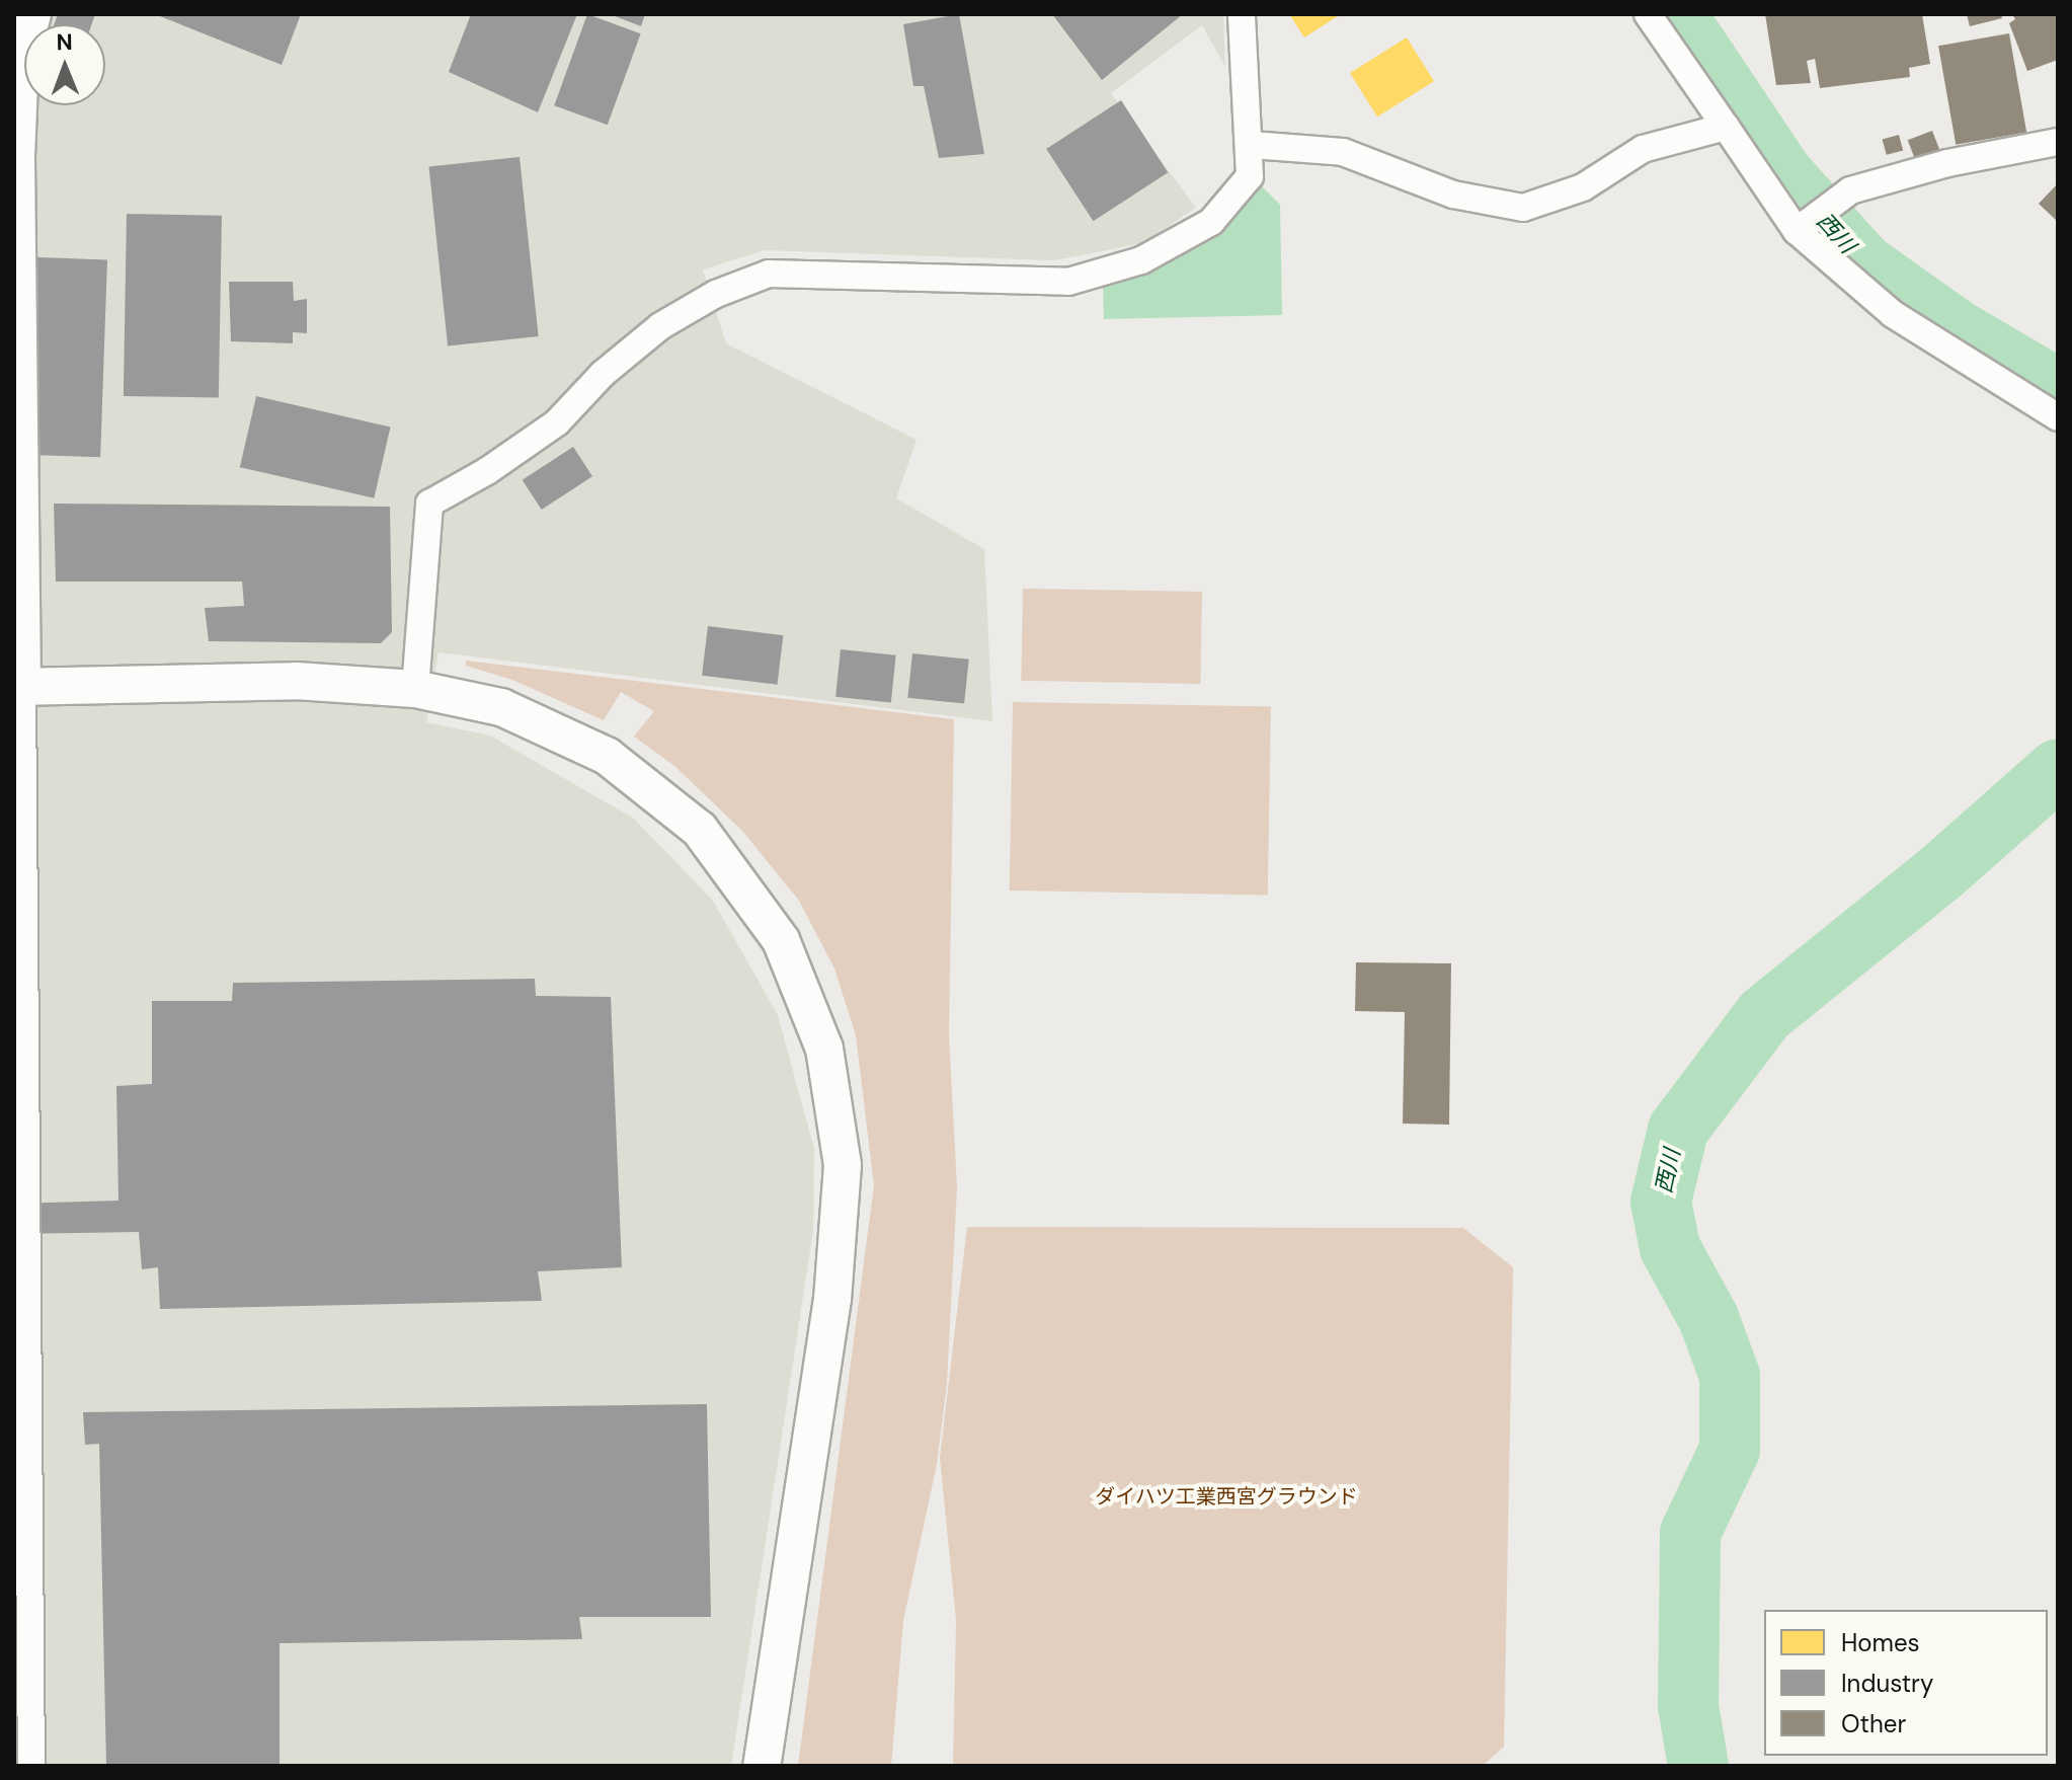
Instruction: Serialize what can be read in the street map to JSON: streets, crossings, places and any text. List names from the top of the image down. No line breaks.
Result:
{"water":["西川"],"parks":["ダイハツ工業西宮グラウンド"],"legend":["Homes","Industry","Other"],"north":"top"}
